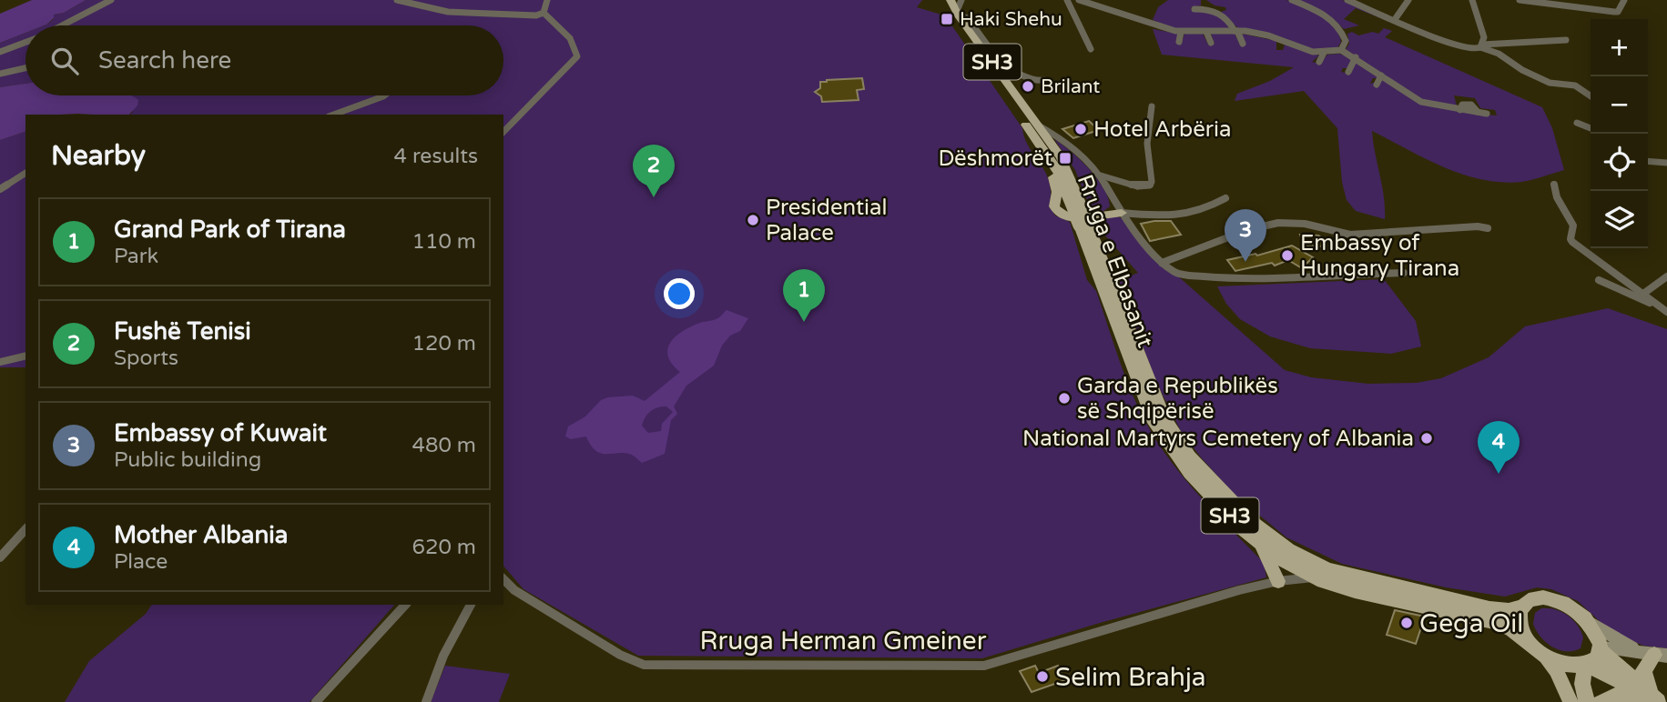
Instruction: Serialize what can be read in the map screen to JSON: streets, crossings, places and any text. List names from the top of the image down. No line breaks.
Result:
{"streets":{"main road":["SH3","Rruga e Elbasanit"],"street":["Rruga Herman Gmeiner"]},"crossings":[["SH3","Rruga e Elbasanit"],["Rruga e Elbasanit","Rruga Herman Gmeiner"]],"places":{"transit":["Haki Shehu","Dëshmorët"],"other":["Brilant","Hotel Arbëria","Presidential Palace","Embassy of Hungary Tirana","Garda e Republikës së Shqipërisë","National Martyrs Cemetery of Albania","Gega Oil","Selim Brahja"]},"page":{"map_buttons":["+","−"],"search":"Search here","heading":["Nearby","4 results"],"pins":["2","3","1","4"],"list":[{"mark":"1","name":"Grand Park of Tirana","note":"Park","value":"110 m"},{"mark":"2","name":"Fushë Tenisi","note":"Sports","value":"120 m"},{"mark":"3","name":"Embassy of Kuwait","note":"Public building","value":"480 m"},{"mark":"4","name":"Mother Albania","note":"Place","value":"620 m"}]}}
